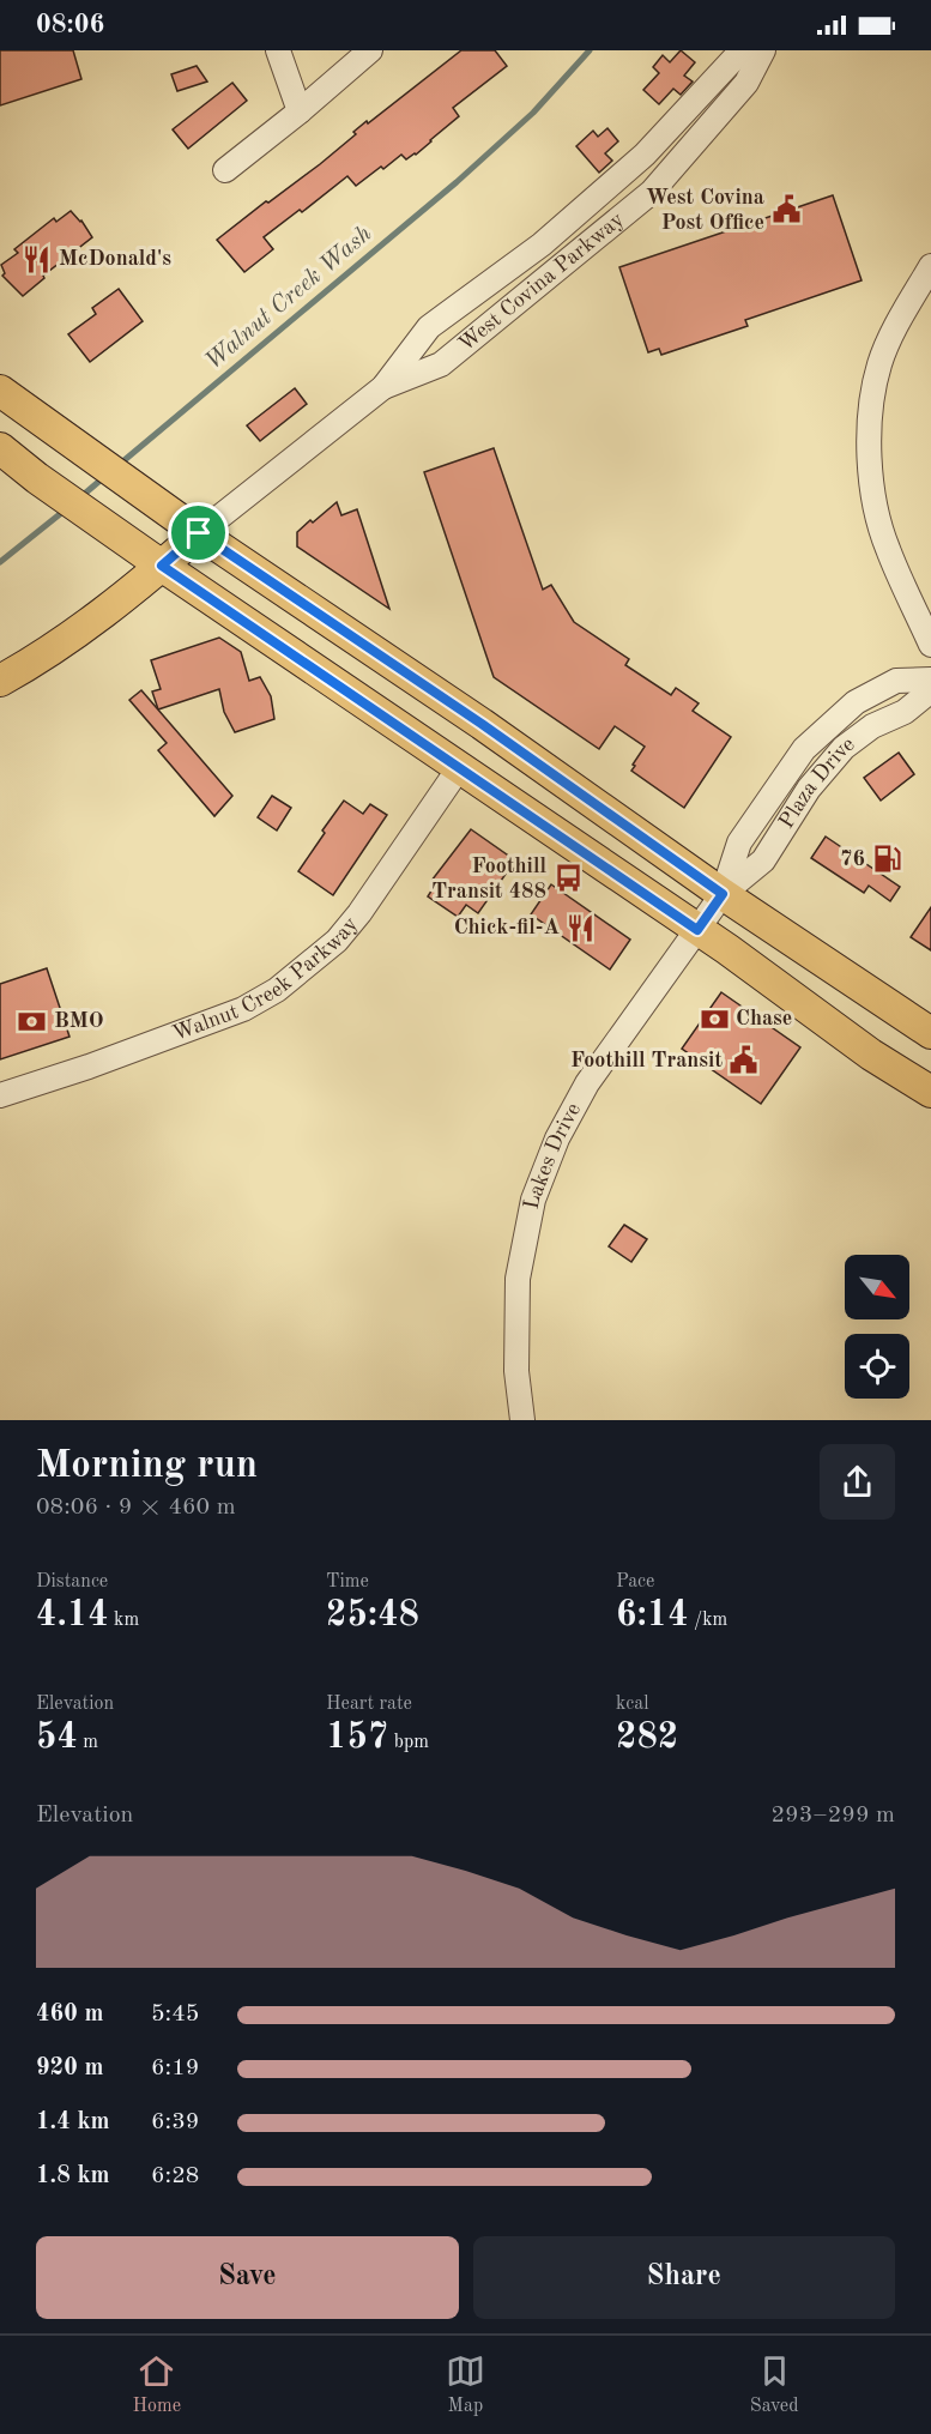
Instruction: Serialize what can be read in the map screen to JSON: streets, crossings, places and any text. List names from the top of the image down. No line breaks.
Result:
{"streets":{"main road":["West Covina Parkway"],"street":["Plaza Drive","Walnut Creek Parkway","Lakes Drive"]},"crossings":[["Plaza Drive","Lakes Drive"]],"water":["Walnut Creek Wash"],"places":{"public building":["West Covina Post Office","Foothill Transit"],"restaurant":["McDonald's","Chick-fil-A"],"fuel station":["76"],"bus stop":["Foothill Transit 488"],"bank":["Chase","BMO"]},"north":"bottom right","page":{"status":"08:06","heading":["Morning run","08:06 · 9 × 460 m"],"stats":[["Distance","4.14 km"],["Time","25:48"],["Pace","6:14 /km"],["Elevation","54 m"],["Heart rate","157 bpm"],["kcal","282"]],"chart":["Elevation","293–299 m"],"list":[{"name":"460 m","note":"5:45"},{"name":"920 m","note":"6:19"},{"name":"1.4 km","note":"6:39"},{"name":"1.8 km","note":"6:28"}],"buttons":["Save","Share"],"tabs":["Home","Map","Saved"]}}
